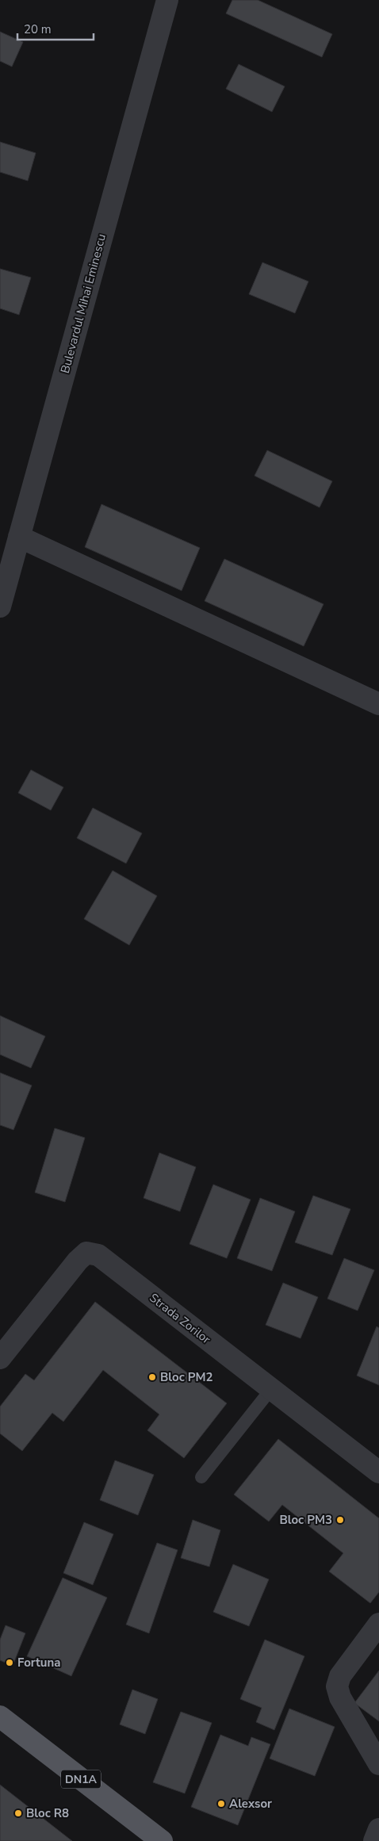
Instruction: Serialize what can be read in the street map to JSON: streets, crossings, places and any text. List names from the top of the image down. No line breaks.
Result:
{"streets":{"main road":["DN1A"],"street":["Bulevardul Mihai Eminescu","Strada Zorilor"]},"places":["Bloc PM2","Bloc PM3","Fortuna","Alexsor","Bloc R8"],"scale_bar":"20 m"}
